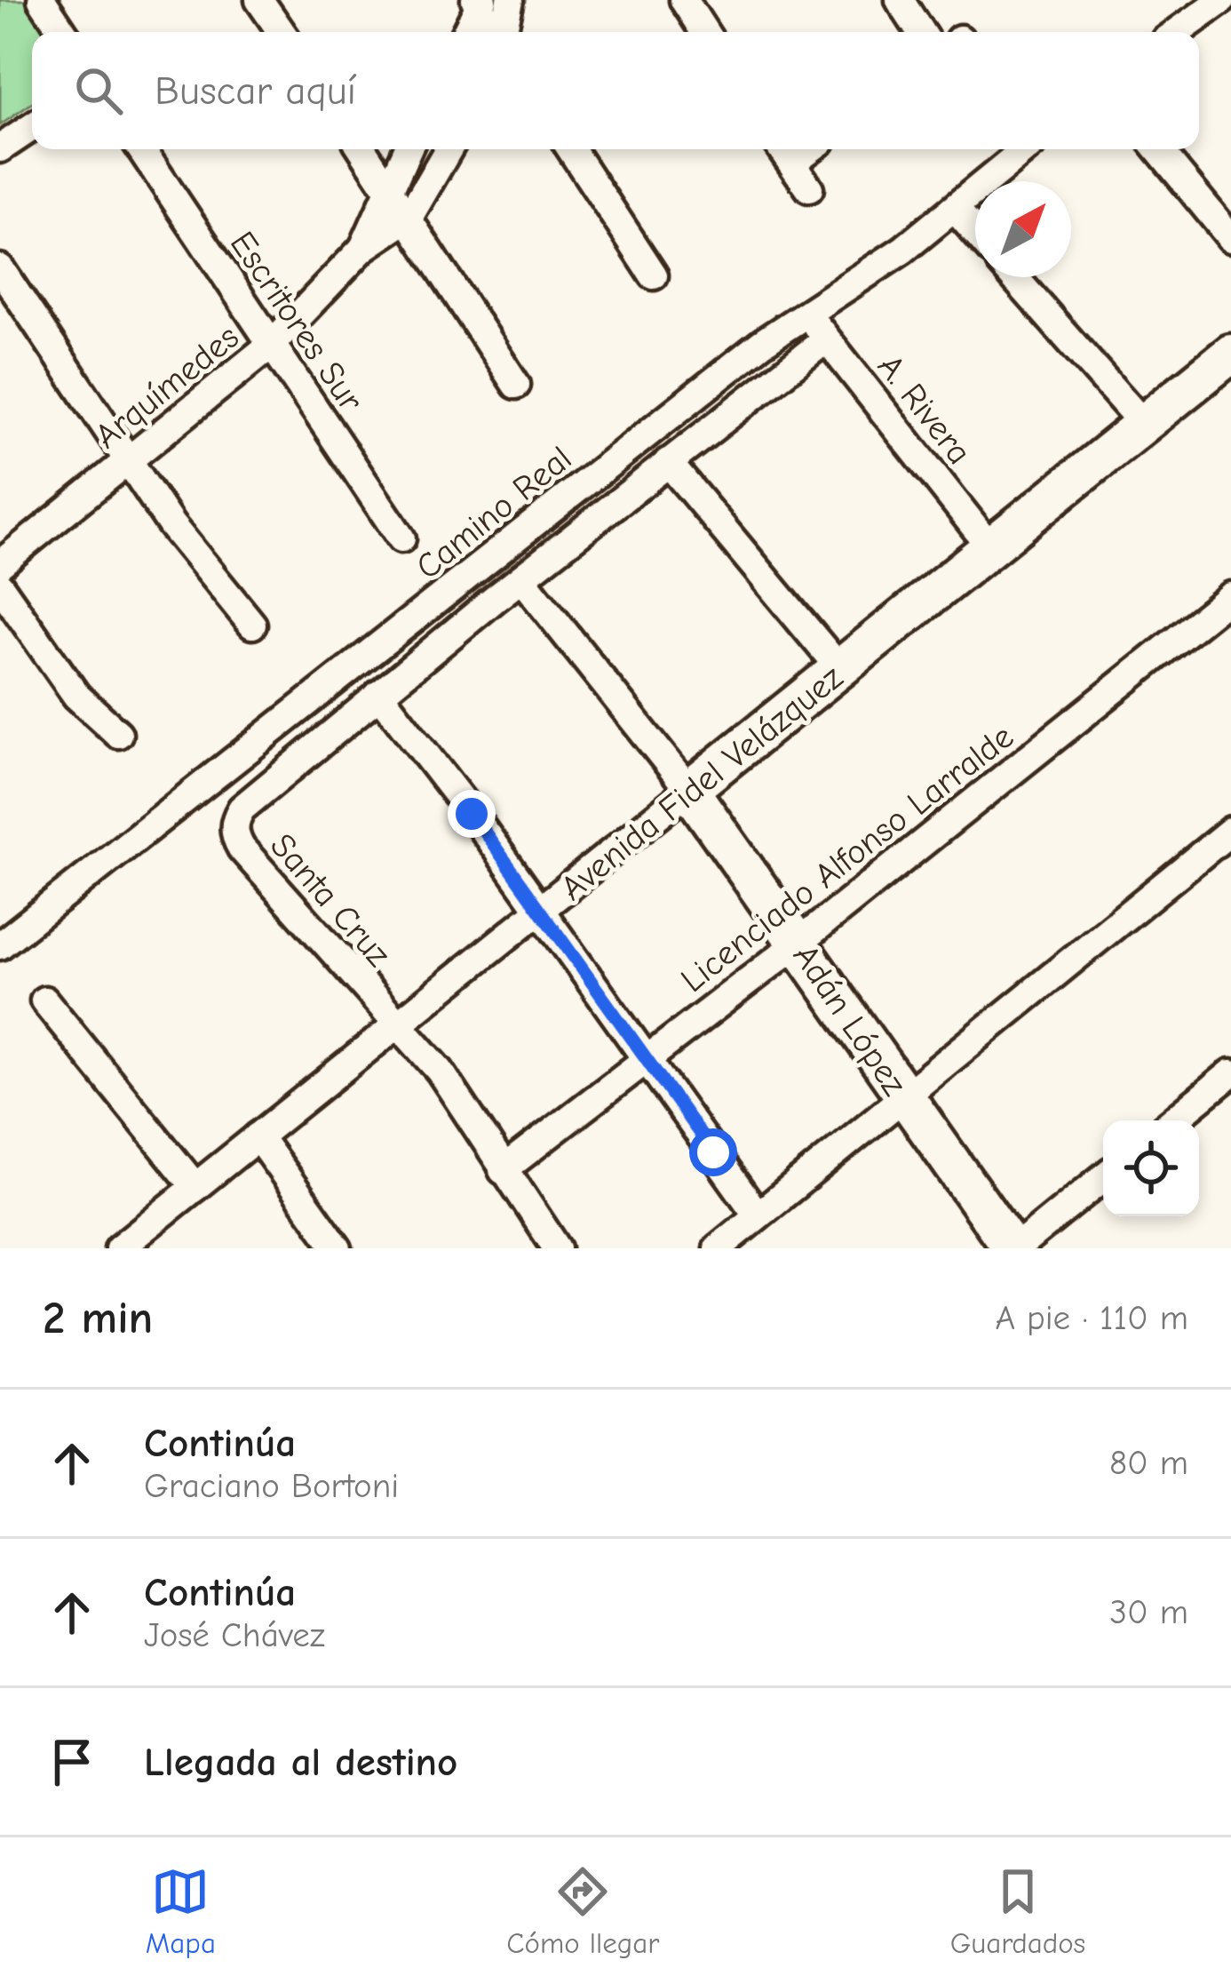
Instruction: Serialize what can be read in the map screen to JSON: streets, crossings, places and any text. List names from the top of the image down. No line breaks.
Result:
{"streets":{"street":["Escritores Sur","Arquímedes","A. Rivera","Camino Real","Avenida Fidel Velázquez","Licenciado Alfonso Larralde","Santa Cruz","Adán López"]},"crossings":[["Escritores Sur","Arquímedes"],["A. Rivera","Camino Real"],["A. Rivera","Avenida Fidel Velázquez"],["Camino Real","Santa Cruz"],["Avenida Fidel Velázquez","Santa Cruz"],["Avenida Fidel Velázquez","Adán López"],["Licenciado Alfonso Larralde","Santa Cruz"],["Licenciado Alfonso Larralde","Adán López"]],"north":"top right","page":{"search":"Buscar aquí","heading":["2 min","A pie · 110 m"],"list":[["Continúa","Graciano Bortoni","80 m"],["Continúa","José Chávez","30 m"],"Llegada al destino"],"nav":["Mapa","Cómo llegar","Guardados"]}}
